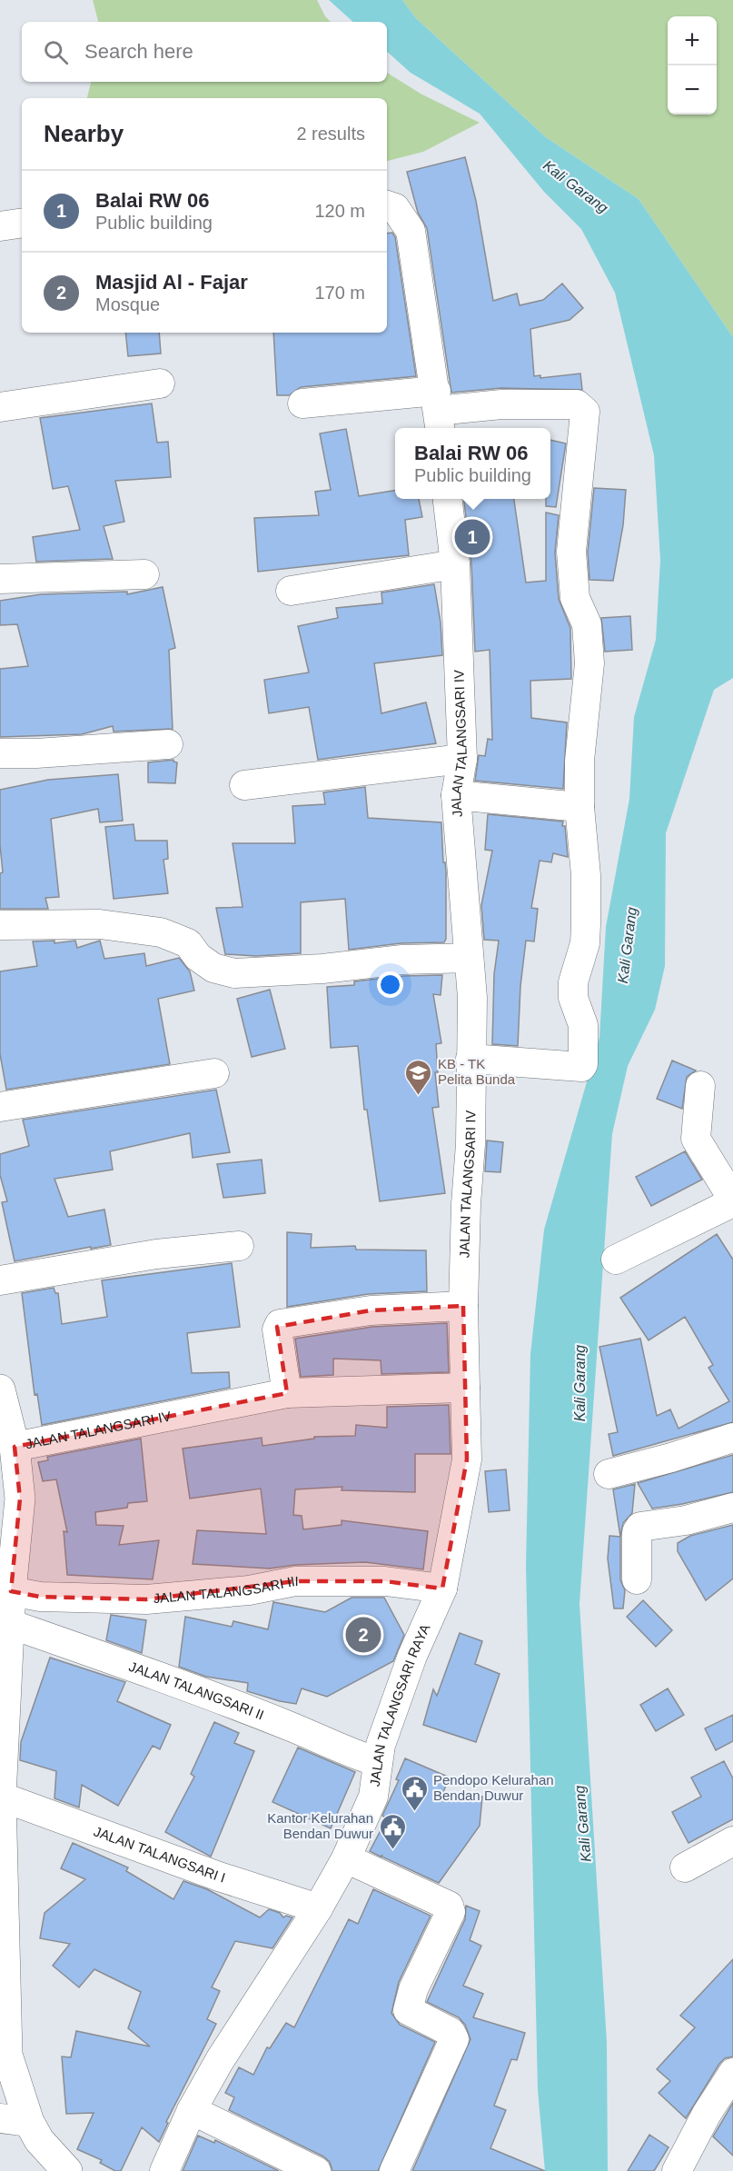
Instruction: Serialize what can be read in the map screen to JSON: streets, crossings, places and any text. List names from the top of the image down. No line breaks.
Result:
{"streets":{"street":["JALAN TALANGSARI IV","JALAN TALANGSARI III","JALAN TALANGSARI II","JALAN TALANGSARI RAYA","JALAN TALANGSARI I"]},"crossings":[["JALAN TALANGSARI IV","JALAN TALANGSARI RAYA"],["JALAN TALANGSARI III","JALAN TALANGSARI II"],["JALAN TALANGSARI III","JALAN TALANGSARI RAYA"],["JALAN TALANGSARI II","JALAN TALANGSARI RAYA"],["JALAN TALANGSARI RAYA","JALAN TALANGSARI I"]],"water":["Kali Garang"],"places":{"school or university":["KB - TK Pelita Bunda"],"public building":["Pendopo Kelurahan Bendan Duwur","Kantor Kelurahan Bendan Duwur"]},"page":{"map_buttons":["+","−"],"search":"Search here","heading":["Nearby","2 results"],"list":[{"mark":"1","name":"Balai RW 06","note":"Public building","value":"120 m"},{"mark":"2","name":"Masjid Al - Fajar","note":"Mosque","value":"170 m"}],"popup":["Balai RW 06","Public building"],"pins":["1","2"]}}
